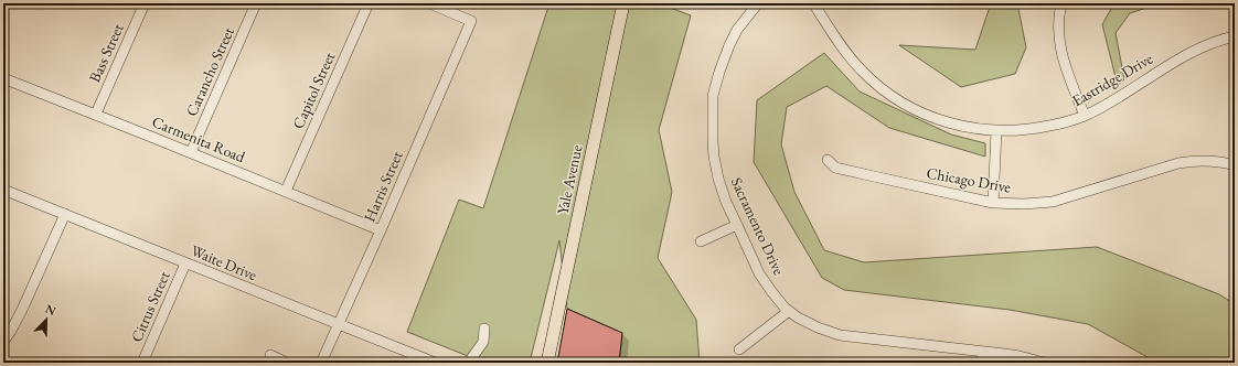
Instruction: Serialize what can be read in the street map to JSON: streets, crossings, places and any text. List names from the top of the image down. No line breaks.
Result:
{"streets":{"main road":["Yale Avenue"],"street":["Bass Street","Carancho Street","Eastridge Drive","Capitol Street","Carmenita Road","Chicago Drive","Harris Street","Sacramento Drive","Waite Drive","Citrus Street"]},"crossings":[["Bass Street","Carmenita Road"],["Carancho Street","Carmenita Road"],["Capitol Street","Carmenita Road"],["Carmenita Road","Harris Street"],["Harris Street","Waite Drive"],["Waite Drive","Citrus Street"]],"north":"top right"}
